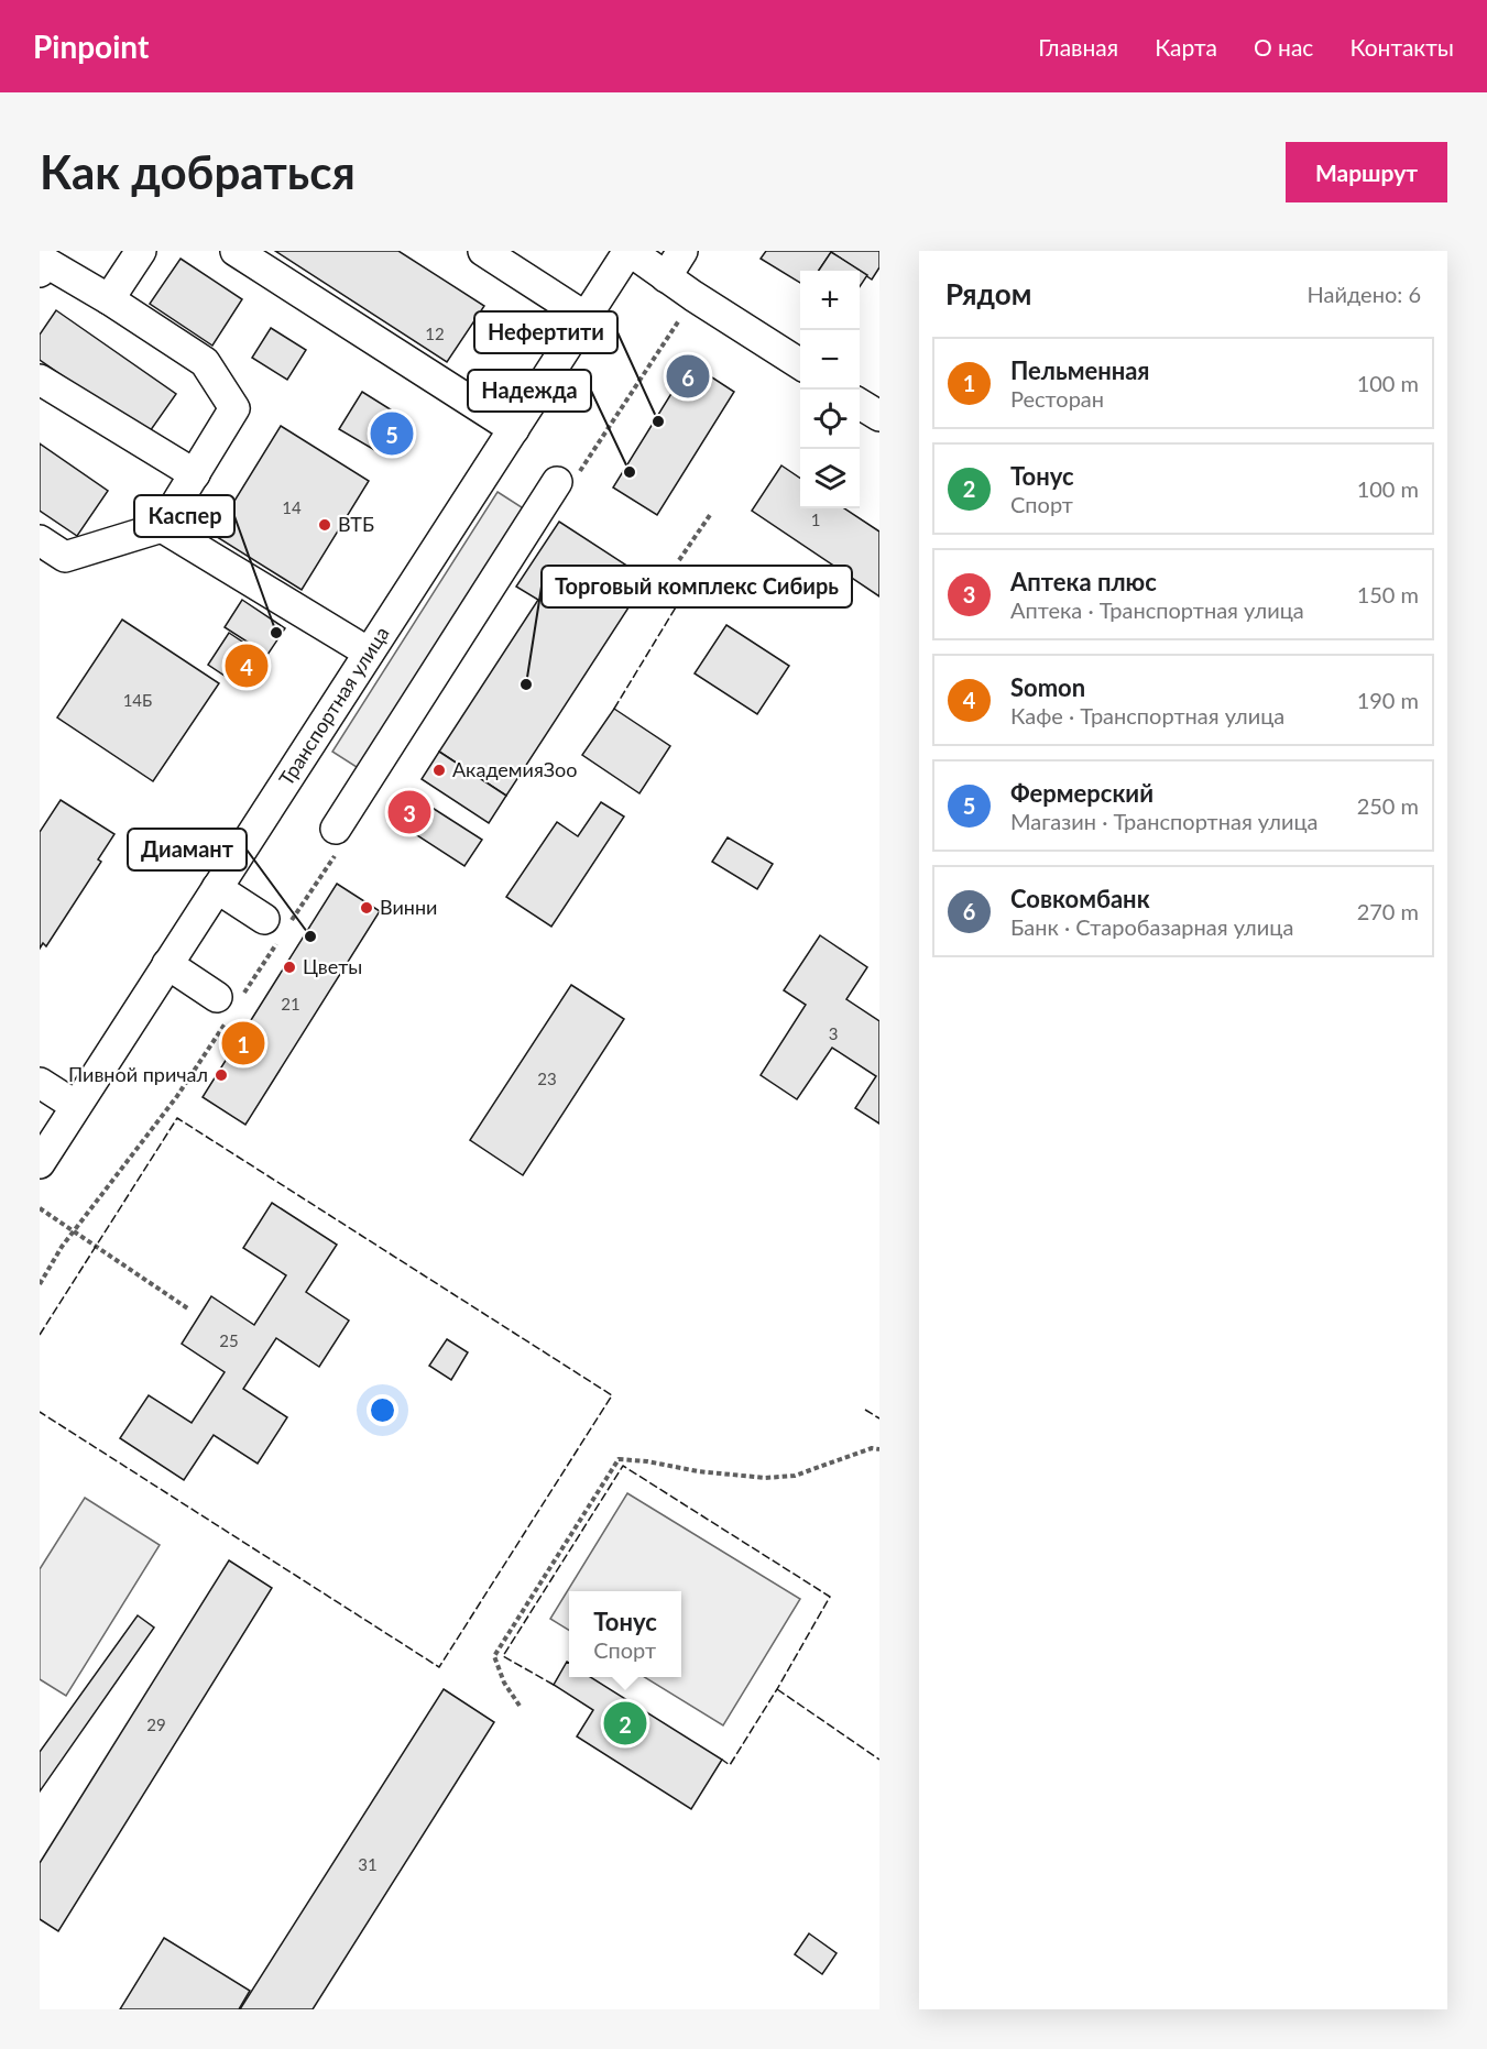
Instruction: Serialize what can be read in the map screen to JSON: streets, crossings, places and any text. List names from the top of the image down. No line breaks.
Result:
{"streets":{"street":["Транспортная улица"]},"places":["Нефертити","Надежда","ВТБ","Каспер","Торговый комплекс Сибирь","АкадемияЗоо","Винни","Диамант","Цветы","Пивной причал"],"house_numbers":["12","14","1","14Б","21","3","23","25","29","31"],"page":{"header":"Pinpoint","nav":["Главная","Карта","О нас","Контакты"],"buttons":"Маршрут","title":"Как добраться","heading":["Рядом","Найдено: 6"],"map_buttons":["+","−"],"list":[{"mark":"1","name":"Пельменная","note":"Ресторан","value":"100 m"},{"mark":"2","name":"Тонус","note":"Спорт","value":"100 m"},{"mark":"3","name":"Аптека плюс","note":"Аптека · Транспортная улица","value":"150 m"},{"mark":"4","name":"Somon","note":"Кафе · Транспортная улица","value":"190 m"},{"mark":"5","name":"Фермерский","note":"Магазин · Транспортная улица","value":"250 m"},{"mark":"6","name":"Совкомбанк","note":"Банк · Старобазарная улица","value":"270 m"}],"pins":["6","5","4","3","1","2"],"popup":["Тонус","Спорт"]}}
